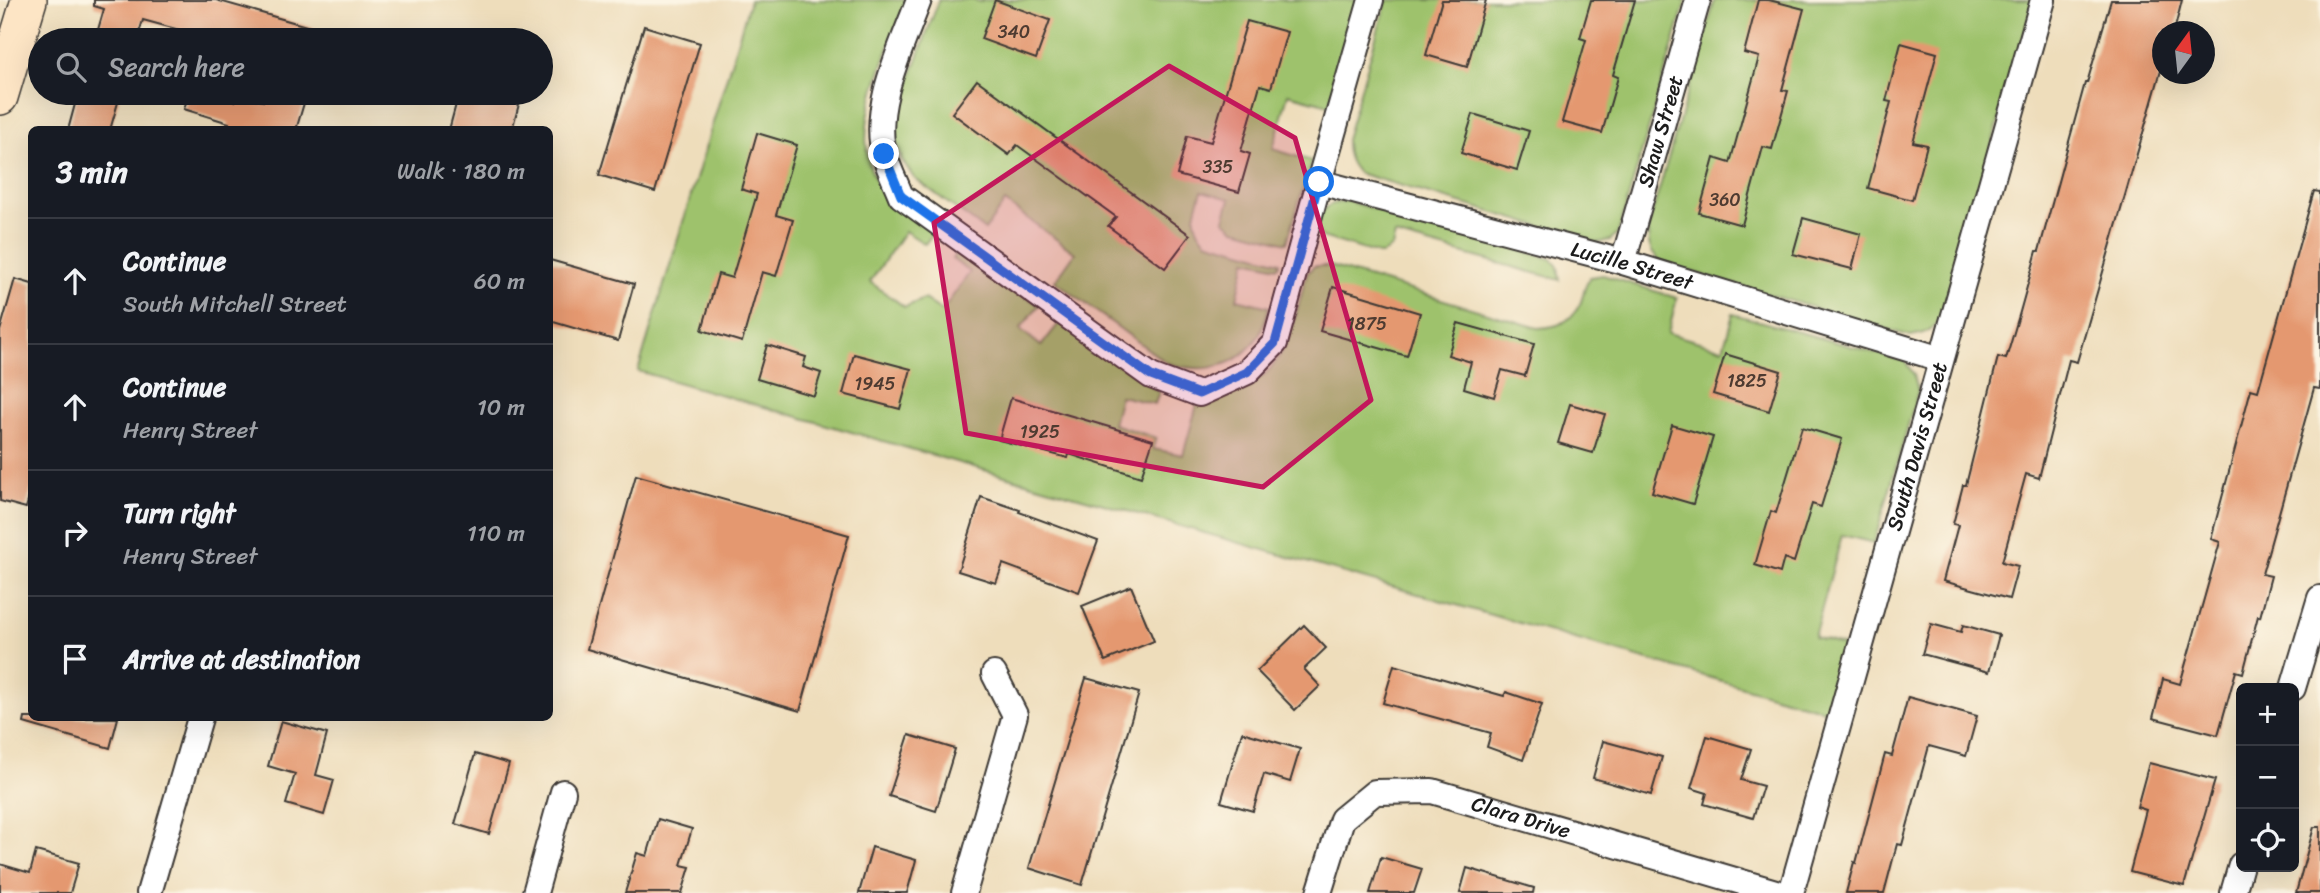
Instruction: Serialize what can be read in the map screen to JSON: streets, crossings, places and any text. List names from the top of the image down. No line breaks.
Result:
{"streets":{"street":["Shaw Street","Lucille Street","South Davis Street","Clara Drive"]},"crossings":[["Shaw Street","Lucille Street"],["Lucille Street","South Davis Street"]],"house_numbers":["340","335","360","1875","1825","1945","1925"],"north":"top","page":{"search":"Search here","heading":["3 min","Walk · 180 m"],"list":[["Continue","South Mitchell Street","60 m"],["Continue","Henry Street","10 m"],["Turn right","Henry Street","110 m"],"Arrive at destination"],"map_buttons":["+","−"]}}
